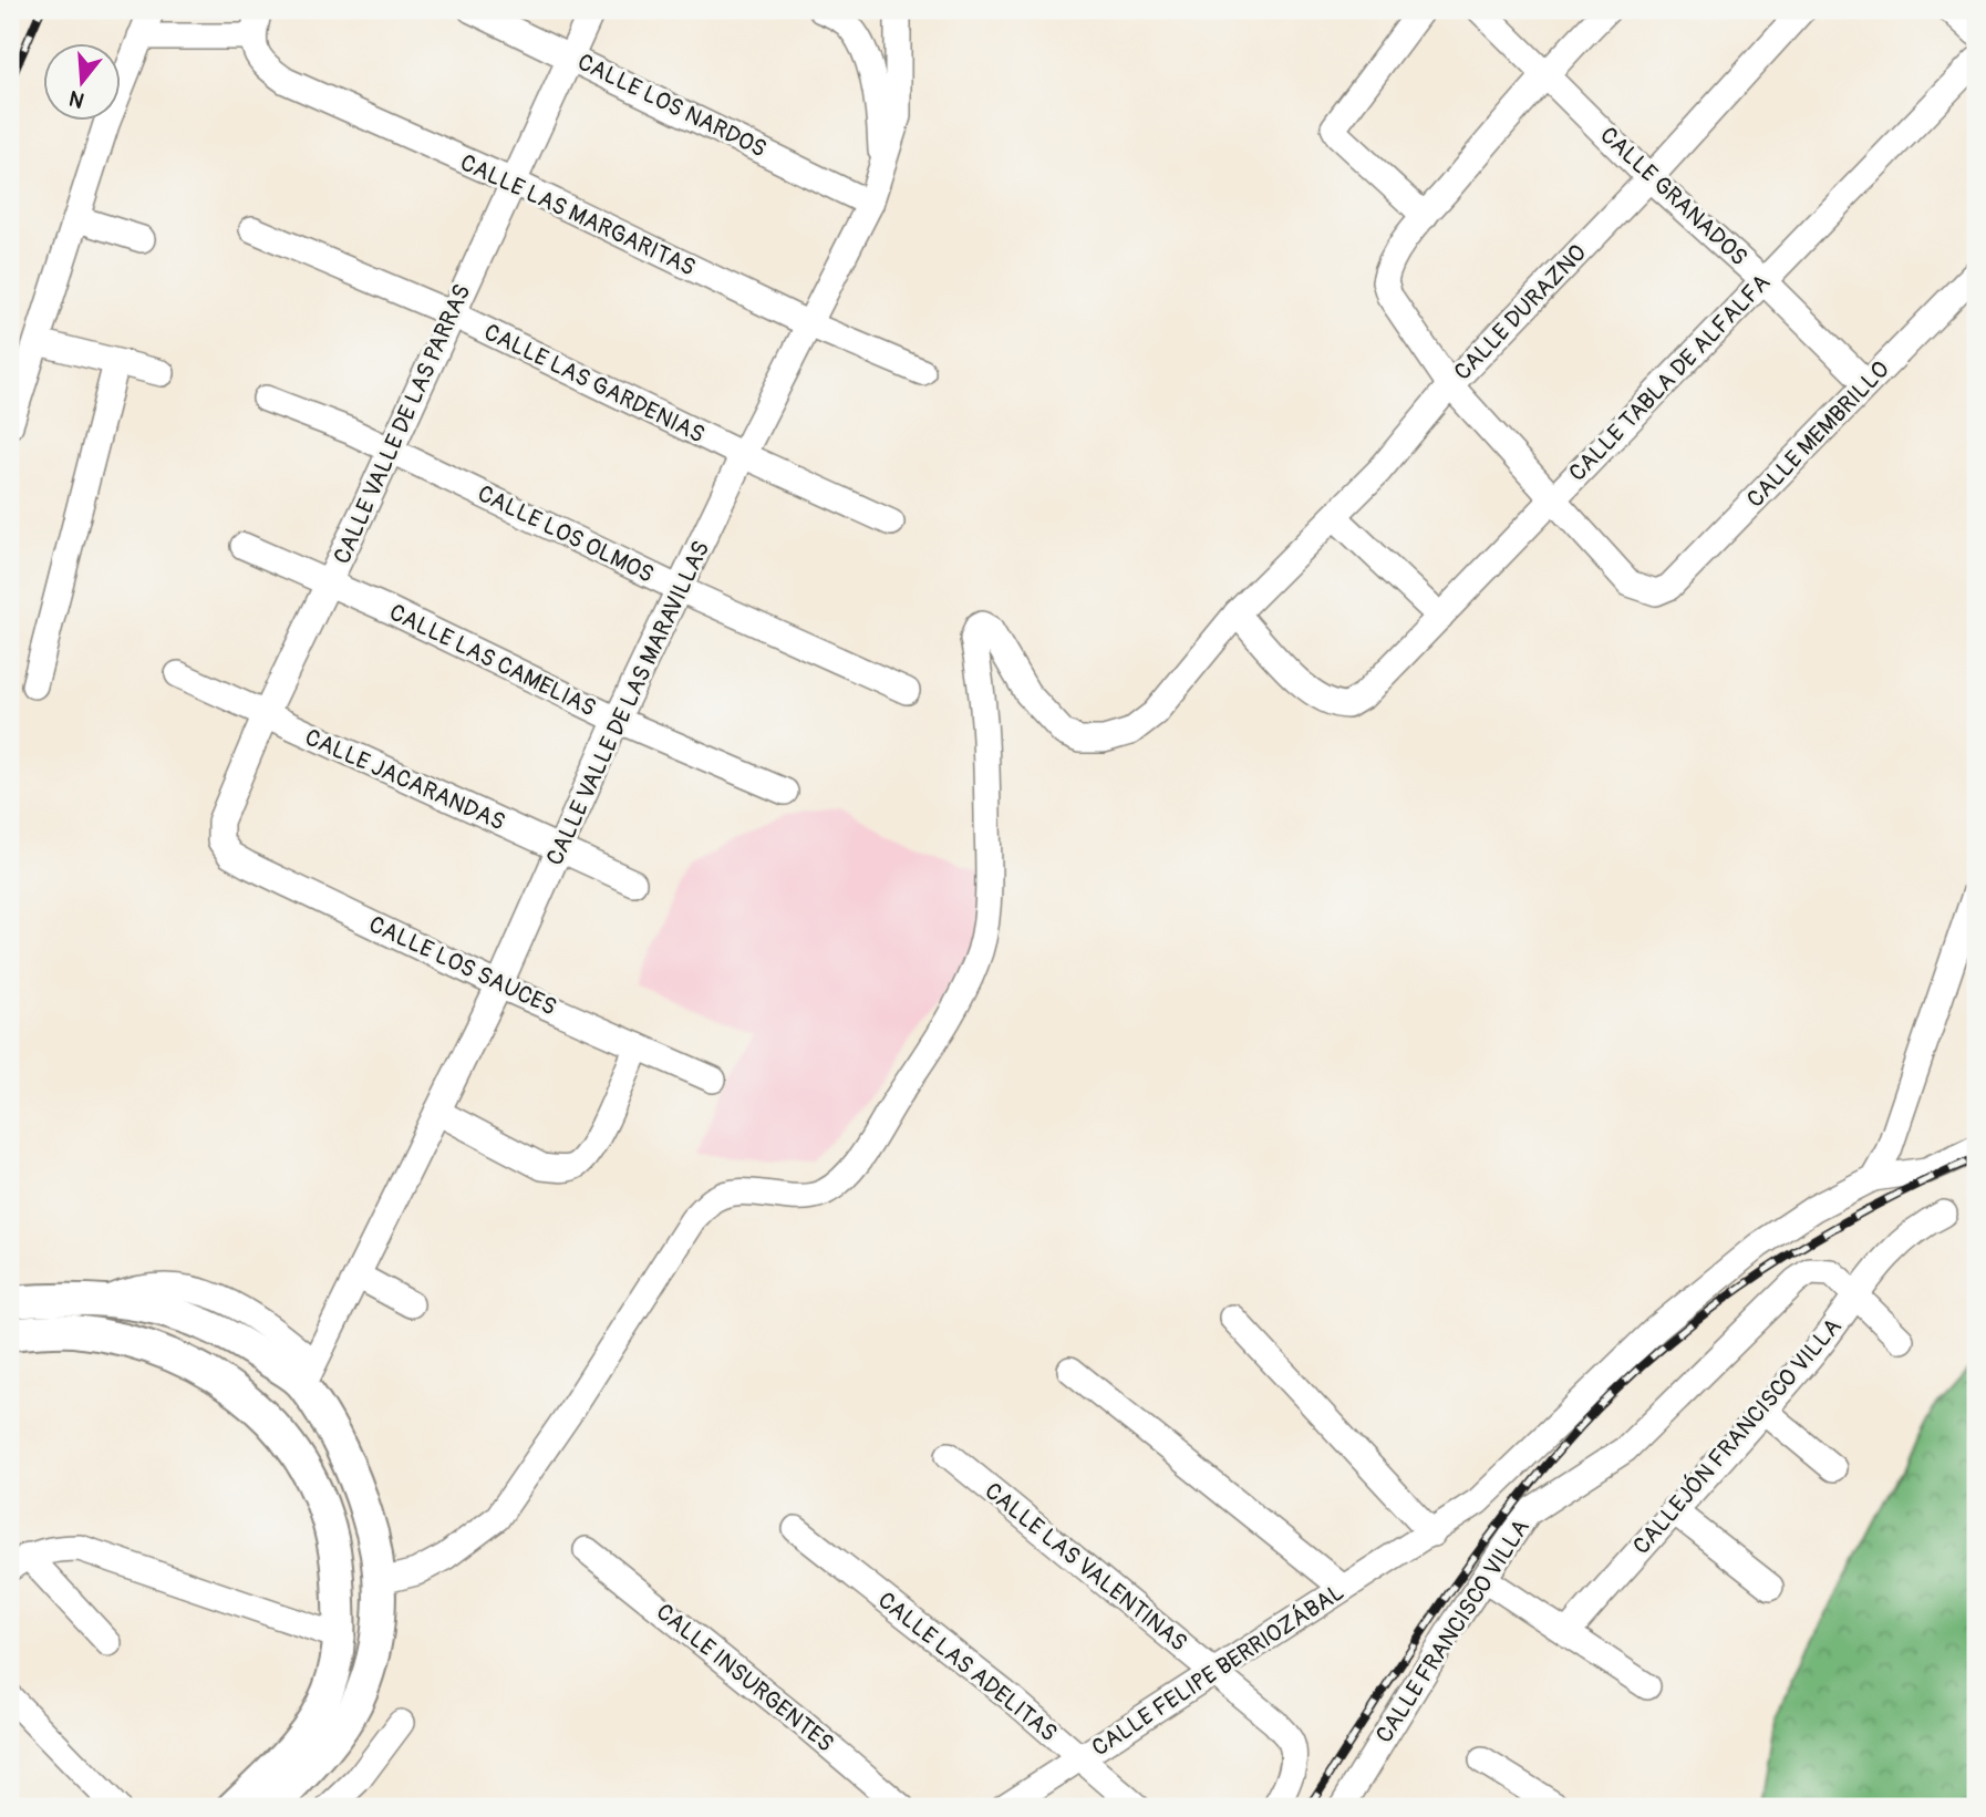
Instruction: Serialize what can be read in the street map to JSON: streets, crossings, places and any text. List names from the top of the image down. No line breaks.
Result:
{"streets":{"street":["CALLE LOS NARDOS","CALLE GRANADOS","CALLE LAS MARGARITAS","CALLE DURAZNO","CALLE TABLA DE ALFALFA","CALLE LAS GARDENIAS","CALLE VALLE DE LAS PARRAS","CALLE MEMBRILLO","CALLE LOS OLMOS","CALLE LAS CAMELIAS","CALLE VALLE DE LAS MARAVILLAS","CALLE JACARANDAS","CALLE LOS SAUCES","CALLEJÓN FRANCISCO VILLA","CALLE LAS VALENTINAS","CALLE FRANCISCO VILLA","CALLE LAS ADELITAS","CALLE FELIPE BERRIOZÁBAL","CALLE INSURGENTES"]},"crossings":[["CALLE LOS NARDOS","CALLE VALLE DE LAS PARRAS"],["CALLE LOS NARDOS","CALLE VALLE DE LAS MARAVILLAS"],["CALLE GRANADOS","CALLE DURAZNO"],["CALLE GRANADOS","CALLE TABLA DE ALFALFA"],["CALLE GRANADOS","CALLE MEMBRILLO"],["CALLE LAS MARGARITAS","CALLE VALLE DE LAS PARRAS"],["CALLE LAS MARGARITAS","CALLE VALLE DE LAS MARAVILLAS"],["CALLE DURAZNO","CALLE TABLA DE ALFALFA"],["CALLE TABLA DE ALFALFA","CALLE MEMBRILLO"],["CALLE LAS GARDENIAS","CALLE VALLE DE LAS PARRAS"],["CALLE LAS GARDENIAS","CALLE VALLE DE LAS MARAVILLAS"],["CALLE VALLE DE LAS PARRAS","CALLE LOS OLMOS"],["CALLE VALLE DE LAS PARRAS","CALLE LAS CAMELIAS"],["CALLE VALLE DE LAS PARRAS","CALLE JACARANDAS"],["CALLE VALLE DE LAS PARRAS","CALLE LOS SAUCES"],["CALLE LOS OLMOS","CALLE VALLE DE LAS MARAVILLAS"],["CALLE LAS CAMELIAS","CALLE VALLE DE LAS MARAVILLAS"],["CALLE VALLE DE LAS MARAVILLAS","CALLE JACARANDAS"],["CALLE VALLE DE LAS MARAVILLAS","CALLE LOS SAUCES"],["CALLEJÓN FRANCISCO VILLA","CALLE FRANCISCO VILLA"],["CALLE LAS VALENTINAS","CALLE FELIPE BERRIOZÁBAL"],["CALLE FRANCISCO VILLA","CALLE FELIPE BERRIOZÁBAL"],["CALLE LAS ADELITAS","CALLE FELIPE BERRIOZÁBAL"]],"north":"bottom"}
